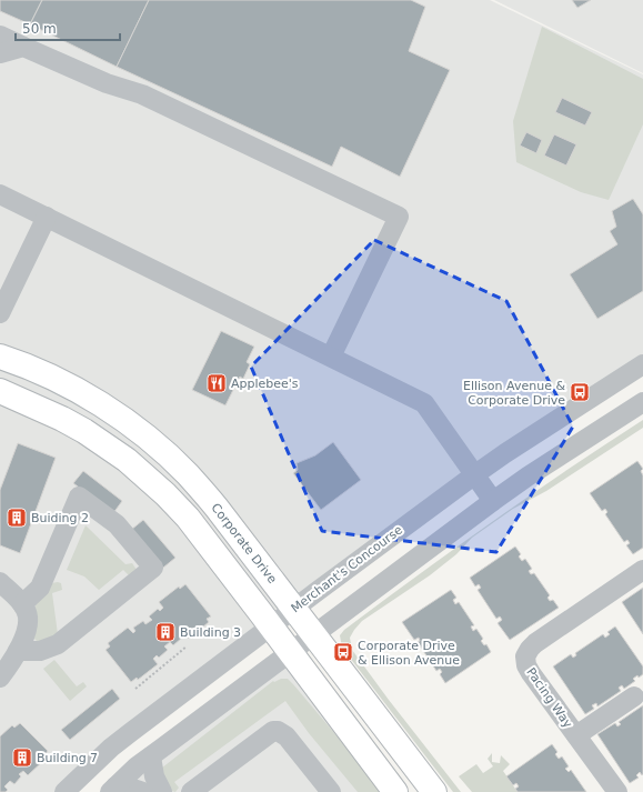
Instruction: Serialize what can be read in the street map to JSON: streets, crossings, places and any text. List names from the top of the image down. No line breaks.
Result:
{"streets":{"main road":["Corporate Drive"],"street":["Merchant's Concourse","Pacing Way"]},"crossings":[["Corporate Drive","Merchant's Concourse"]],"places":{"restaurant":["Applebee's"],"bus stop":["Ellison Avenue & Corporate Drive","Corporate Drive & Ellison Avenue"],"building":["Buiding 2","Building 3","Building 7"]},"scale_bar":"50 m"}
